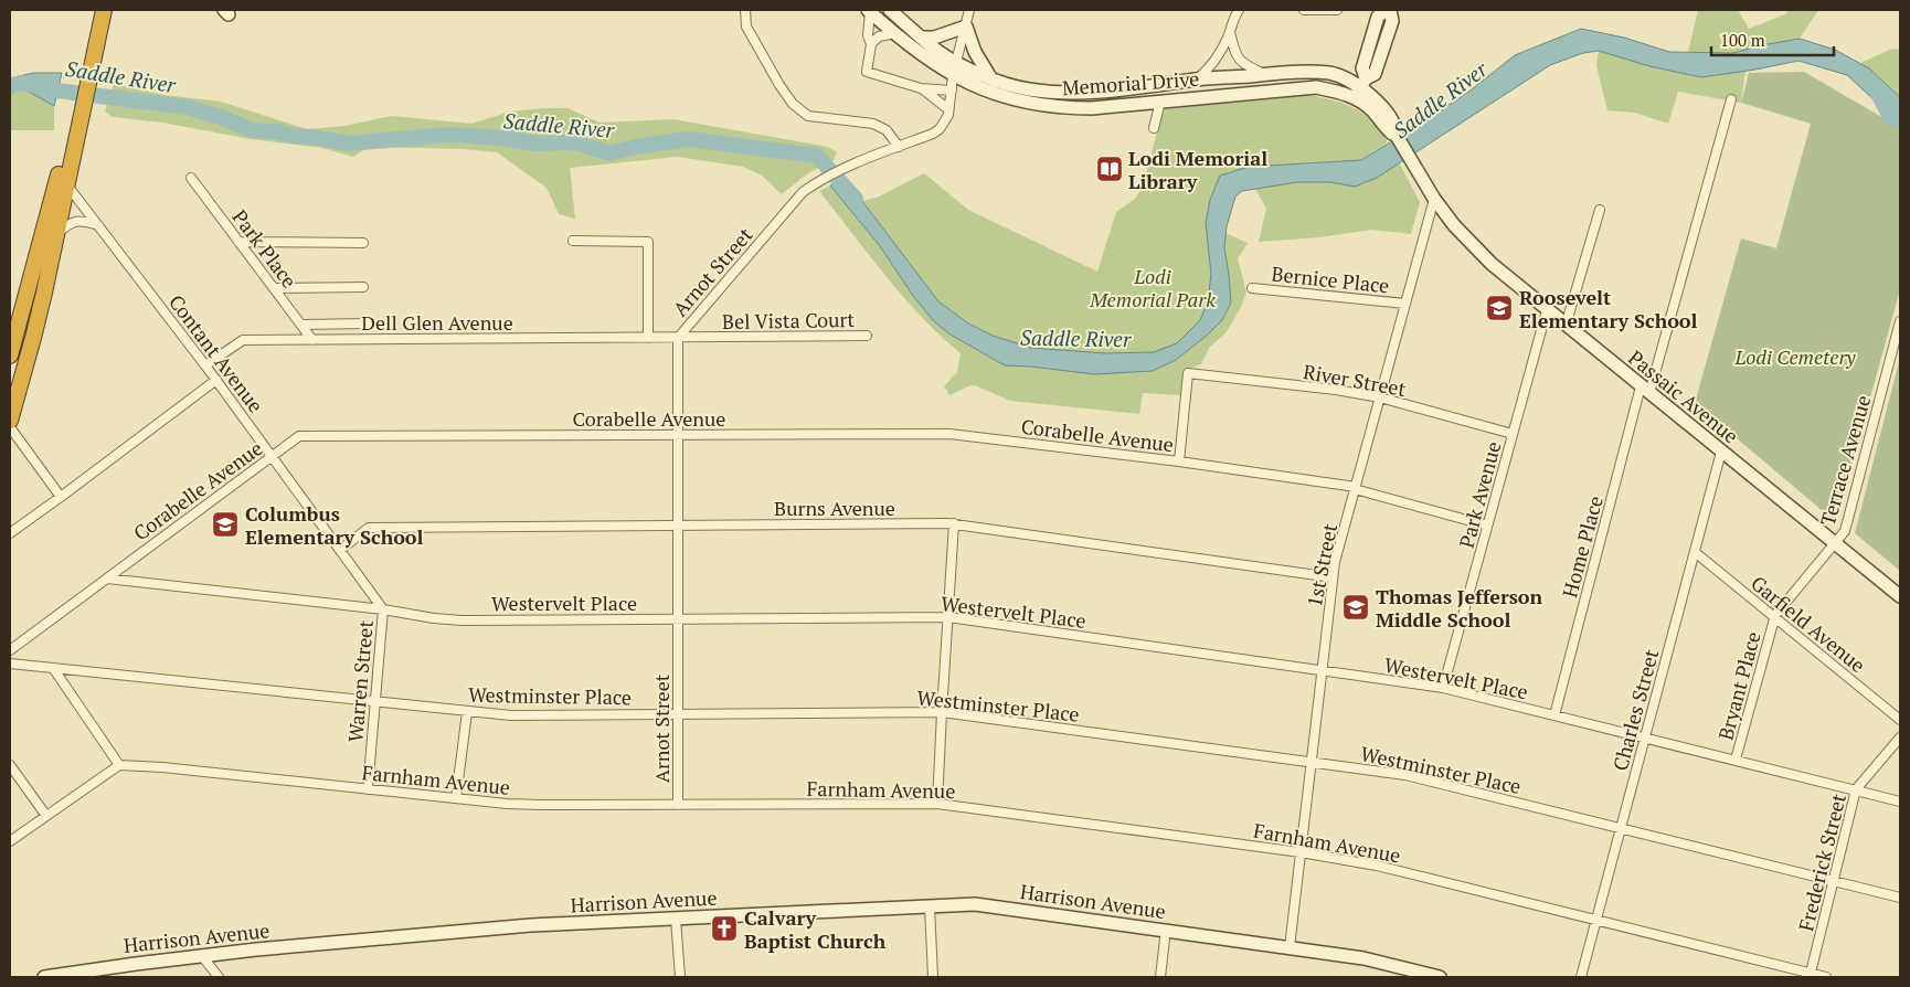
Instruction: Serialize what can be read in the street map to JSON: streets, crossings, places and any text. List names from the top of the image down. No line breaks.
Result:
{"streets":{"main road":["Memorial Drive","Passaic Avenue","Harrison Avenue"],"street":["Park Place","Arnot Street","Bernice Place","Bel Vista Court","Dell Glen Avenue","Contant Avenue","River Street","Corabelle Avenue","Terrace Avenue","Park Avenue","Burns Avenue","Home Place","1st Street","Westervelt Place","Garfield Avenue","Warren Street","Bryant Place","Westminster Place","Charles Street","Farnham Avenue","Frederick Street"]},"crossings":[["Memorial Drive","Arnot Street"],["Memorial Drive","Passaic Avenue"],["Park Place","Dell Glen Avenue"],["Arnot Street","Bel Vista Court"],["Arnot Street","Dell Glen Avenue"],["Arnot Street","Corabelle Avenue"],["Arnot Street","Burns Avenue"],["Arnot Street","Westervelt Place"],["Arnot Street","Westminster Place"],["Arnot Street","Farnham Avenue"],["Bernice Place","1st Street"],["Bel Vista Court","Dell Glen Avenue"],["Dell Glen Avenue","Contant Avenue"],["Contant Avenue","Corabelle Avenue"],["Contant Avenue","Burns Avenue"],["Contant Avenue","Westervelt Place"],["Contant Avenue","Warren Street"],["River Street","Corabelle Avenue"],["River Street","Park Avenue"],["River Street","1st Street"],["Passaic Avenue","Terrace Avenue"],["Passaic Avenue","Park Avenue"],["Passaic Avenue","Home Place"],["Passaic Avenue","1st Street"],["Passaic Avenue","Bryant Place"],["Passaic Avenue","Charles Street"],["Corabelle Avenue","Park Avenue"],["Corabelle Avenue","1st Street"],["Corabelle Avenue","Westervelt Place"],["Terrace Avenue","Bryant Place"],["Park Avenue","Westervelt Place"],["Burns Avenue","1st Street"],["Home Place","Westervelt Place"],["1st Street","Westervelt Place"],["1st Street","Westminster Place"],["1st Street","Farnham Avenue"],["1st Street","Harrison Avenue"],["Westervelt Place","Warren Street"],["Westervelt Place","Bryant Place"],["Westervelt Place","Charles Street"],["Westervelt Place","Frederick Street"],["Garfield Avenue","Bryant Place"],["Garfield Avenue","Charles Street"],["Warren Street","Westminster Place"],["Warren Street","Farnham Avenue"],["Westminster Place","Charles Street"],["Westminster Place","Frederick Street"],["Charles Street","Farnham Avenue"],["Farnham Avenue","Frederick Street"]],"water":["Saddle River"],"parks":["Lodi Memorial Park","Lodi Cemetery"],"places":{"library":["Lodi Memorial Library"],"school or university":["Roosevelt Elementary School","Columbus Elementary School","Thomas Jefferson Middle School"],"church":["Calvary Baptist Church"]},"scale_bar":"100 m"}
